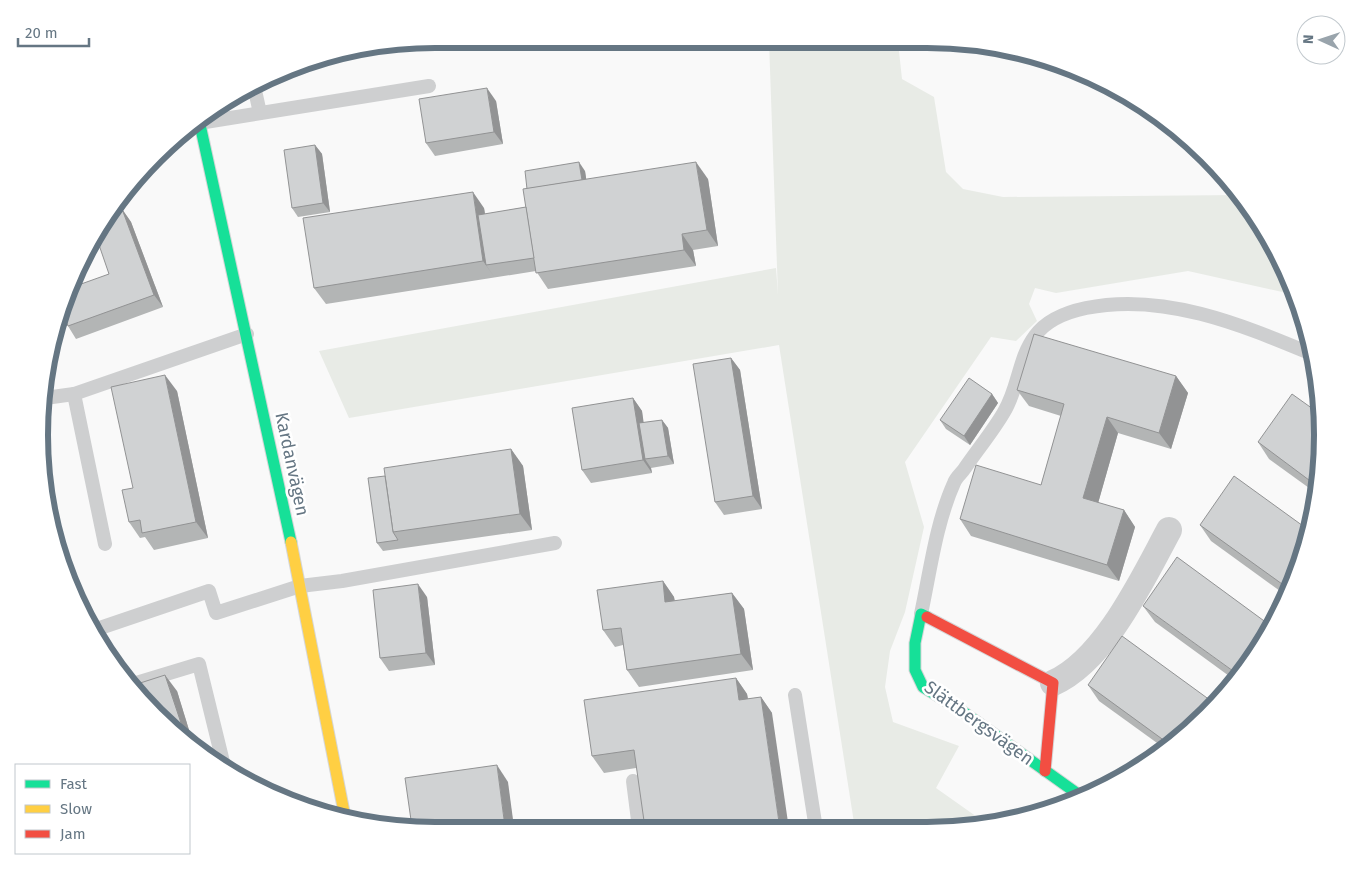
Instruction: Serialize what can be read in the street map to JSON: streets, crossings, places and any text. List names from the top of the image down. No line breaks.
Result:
{"streets":{"street":["Kardanvägen","Slättbergsvägen"]},"legend":["Fast","Slow","Jam"],"scale_bar":"20 m","north":"left"}
